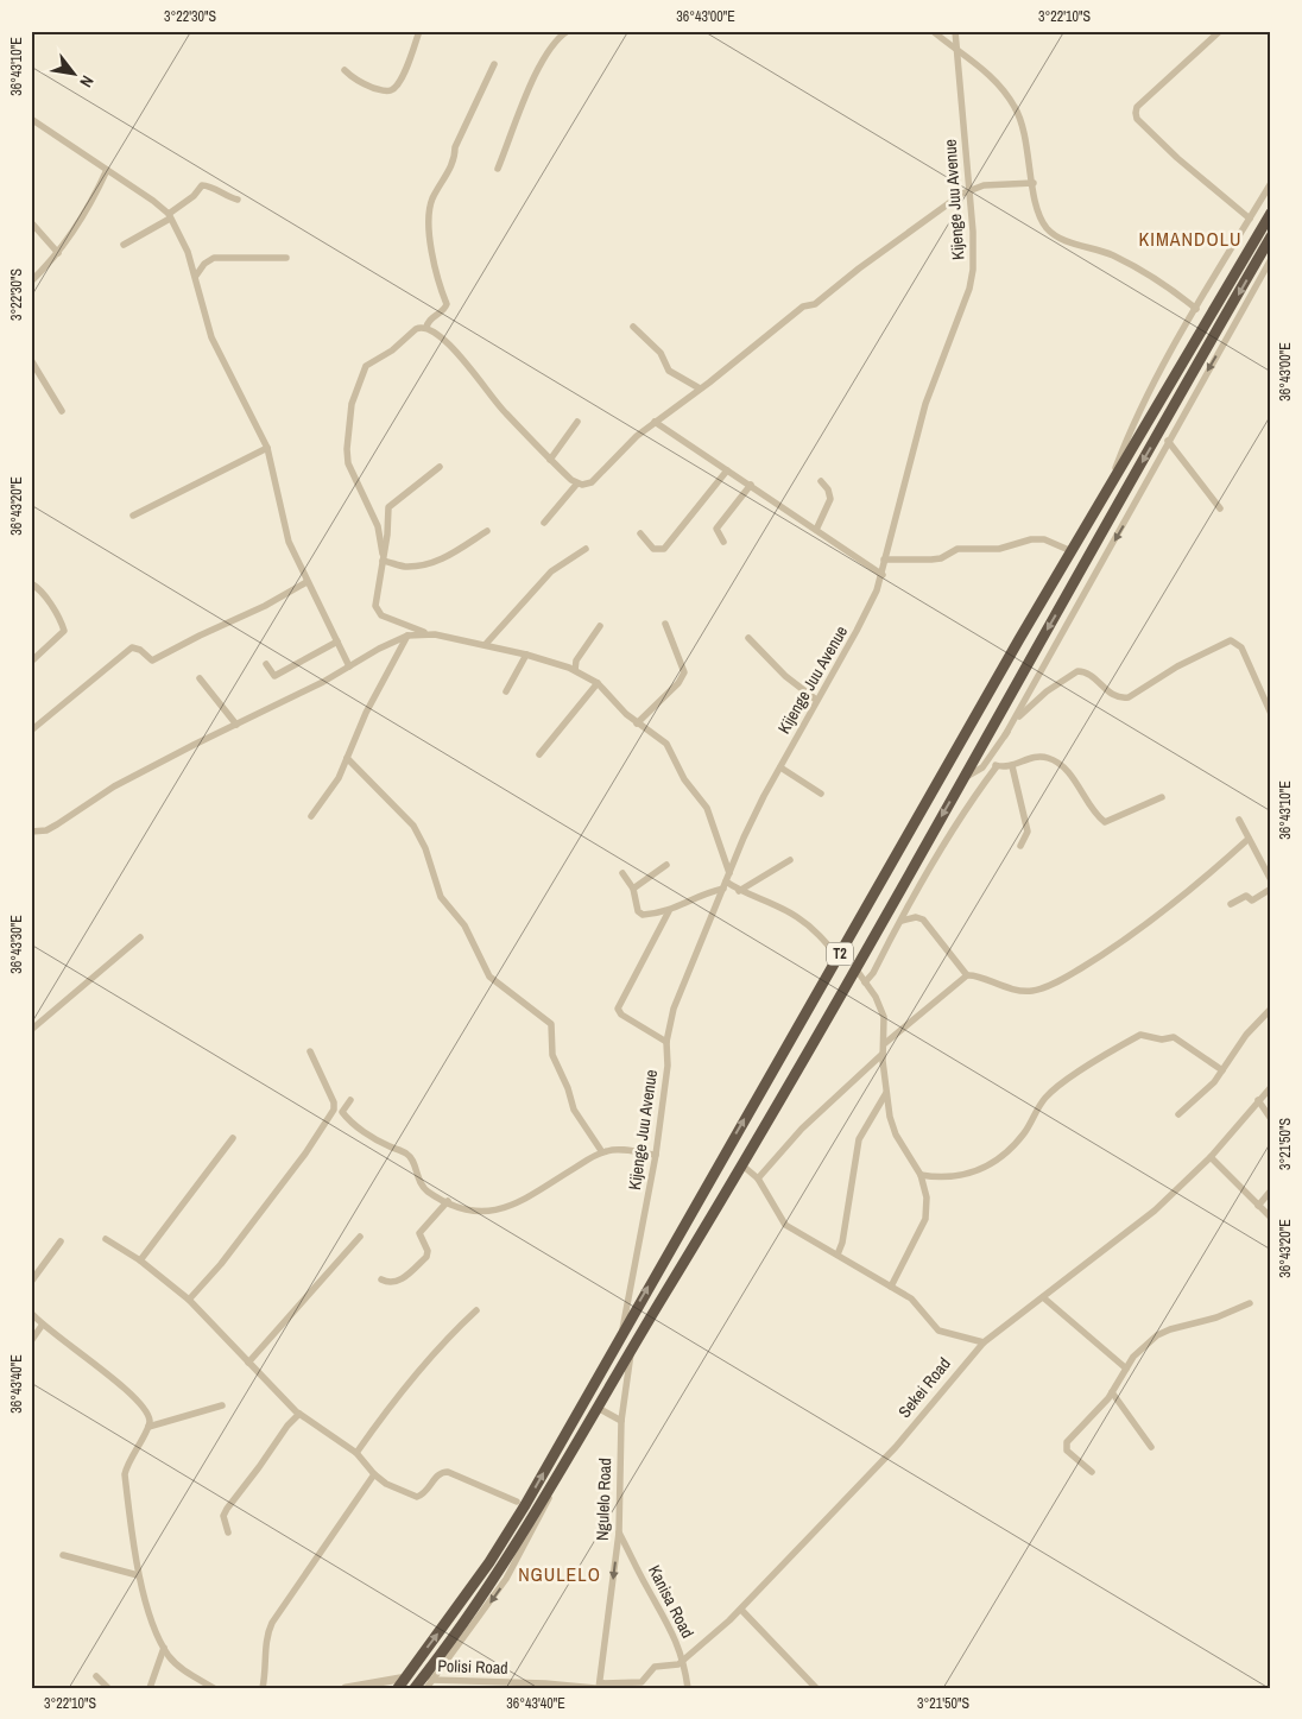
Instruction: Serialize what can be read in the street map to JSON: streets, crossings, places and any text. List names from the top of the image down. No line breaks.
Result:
{"streets":{"highway":["T2"],"street":["Kijenge Juu Avenue","Sekei Road","Ngulelo Road","Kanisa Road","Polisi Road"]},"crossings":[["Kijenge Juu Avenue","T2"],["T2","Ngulelo Road"],["T2","Polisi Road"],["Sekei Road","Ngulelo Road"],["Sekei Road","Kanisa Road"],["Sekei Road","Polisi Road"],["Ngulelo Road","Kanisa Road"],["Ngulelo Road","Polisi Road"]],"one_way":["Ngulelo Road"],"districts":["KIMANDOLU","NGULELO"],"north":"bottom right","coordinates":["3°22'30\"S","36°43'00\"E","3°22'10\"S","36°43'10\"E","36°43'20\"E","36°43'30\"E","3°21'50\"S","36°43'40\"E"]}
